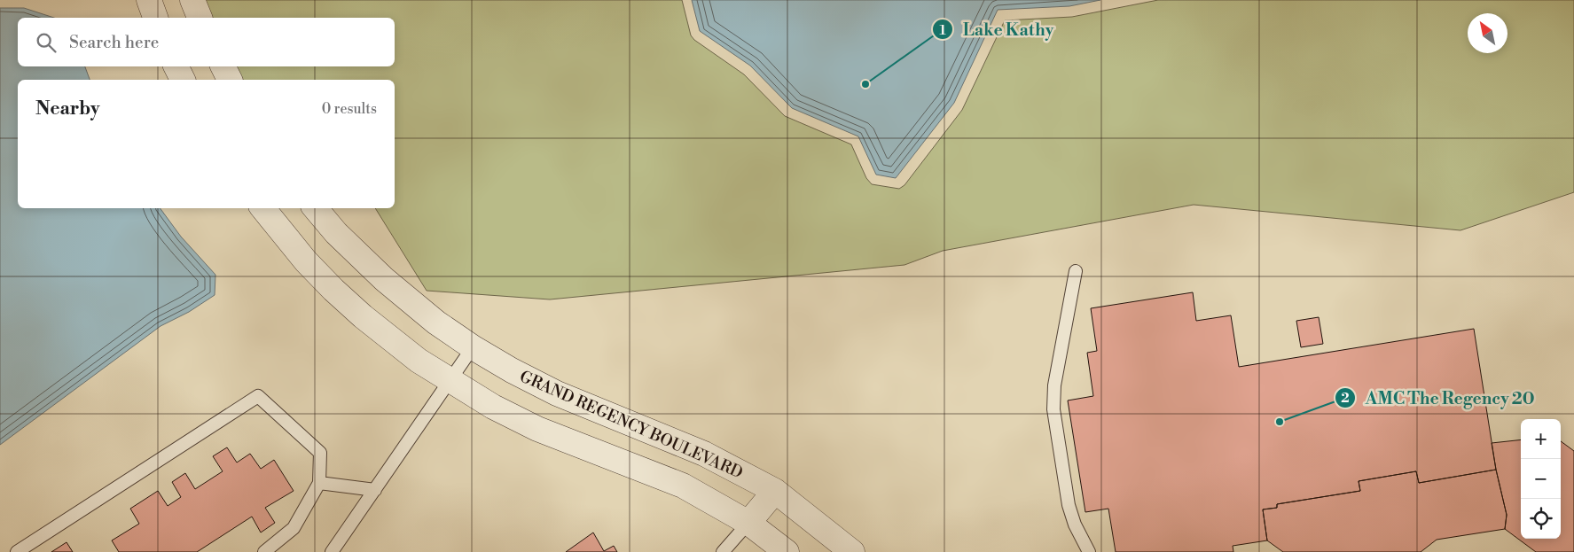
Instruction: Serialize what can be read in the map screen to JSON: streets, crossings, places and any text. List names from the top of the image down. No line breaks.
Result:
{"streets":{"street":["GRAND REGENCY BOULEVARD"]},"places":["Lake Kathy","AMC The Regency 20"],"north":"top left","page":{"search":"Search here","heading":["Nearby","0 results"],"map_buttons":["+","−"]}}
